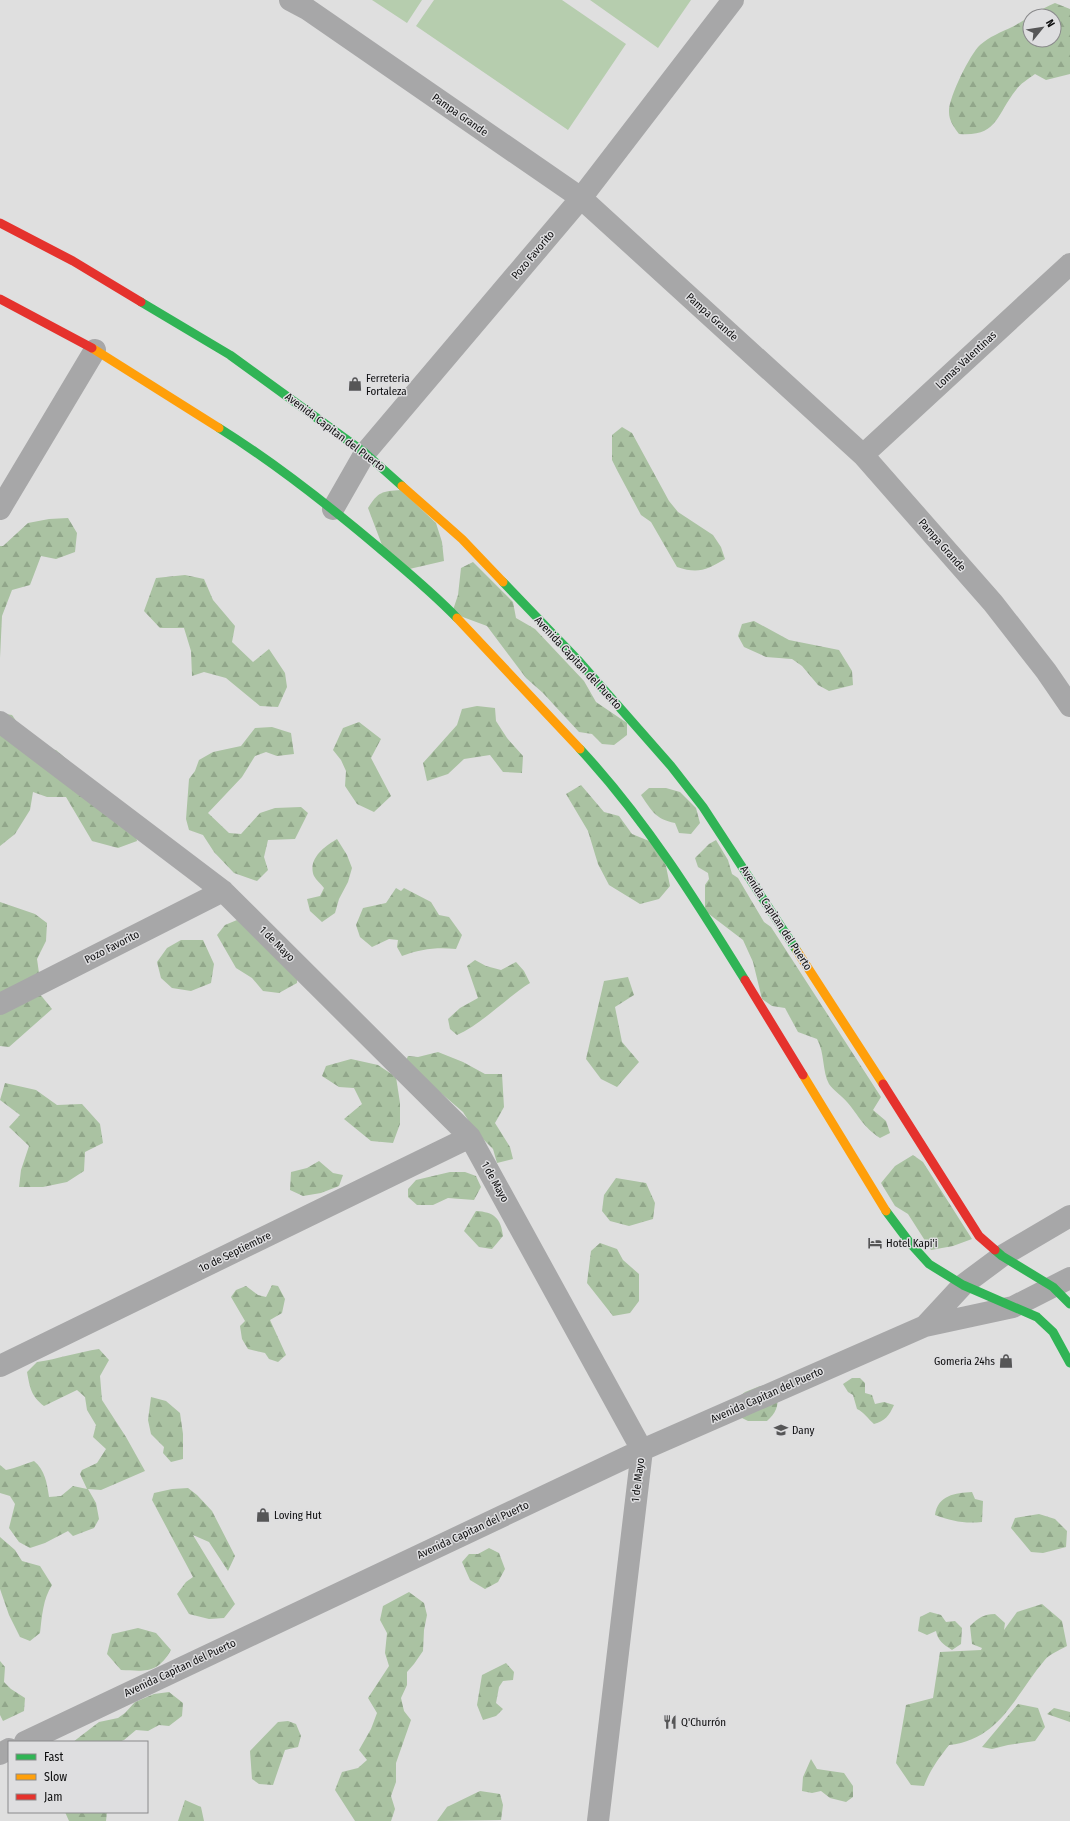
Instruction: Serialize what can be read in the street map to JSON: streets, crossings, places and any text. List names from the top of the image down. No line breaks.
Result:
{"streets":{"street":["Pampa Grande","Pozo Favorito","Lomas Valentinas","Avenida Capitan del Puerto","1 de Mayo","1o de Septiembre"]},"crossings":[["Pampa Grande","Pozo Favorito"],["Pampa Grande","Lomas Valentinas"],["Pozo Favorito","Avenida Capitan del Puerto"],["Pozo Favorito","1 de Mayo"],["Avenida Capitan del Puerto","1 de Mayo"],["1 de Mayo","1o de Septiembre"]],"places":{"shop":["Ferreteria Fortaleza","Gomeria 24hs","Loving Hut"],"hotel":["Hotel Kapi'i"],"school or university":["Dany"],"restaurant":["Q'Churrón"]},"legend":["Fast","Slow","Jam"],"north":"top right"}
